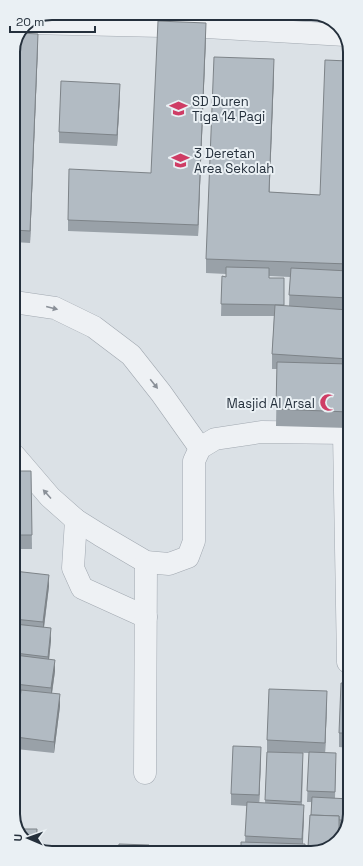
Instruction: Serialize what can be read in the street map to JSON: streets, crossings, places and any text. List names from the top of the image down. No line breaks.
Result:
{"places":{"school or university":["SD Duren Tiga 14 Pagi","3 Deretan Area Sekolah"],"mosque":["Masjid Al Arsal"]},"scale_bar":"20 m","north":"left"}
